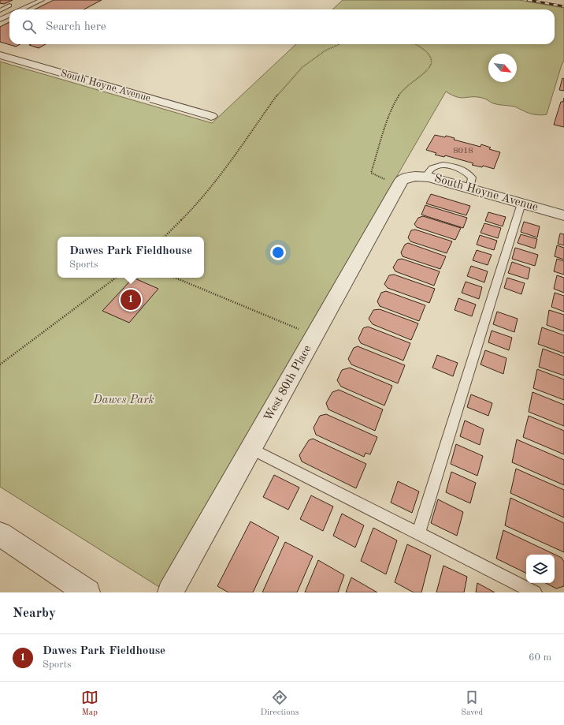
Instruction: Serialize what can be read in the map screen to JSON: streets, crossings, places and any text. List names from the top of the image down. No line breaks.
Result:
{"streets":{"street":["South Hoyne Avenue","West 80th Place"]},"crossings":[["South Hoyne Avenue","West 80th Place"]],"parks":["Dawes Park"],"house_numbers":["8018"],"north":"bottom right","page":{"search":"Search here","popup":["Dawes Park Fieldhouse","Sports"],"pins":"1","heading":"Nearby","list":[{"mark":"1","name":"Dawes Park Fieldhouse","note":"Sports","value":"60 m"}],"nav":["Map","Directions","Saved"]}}
